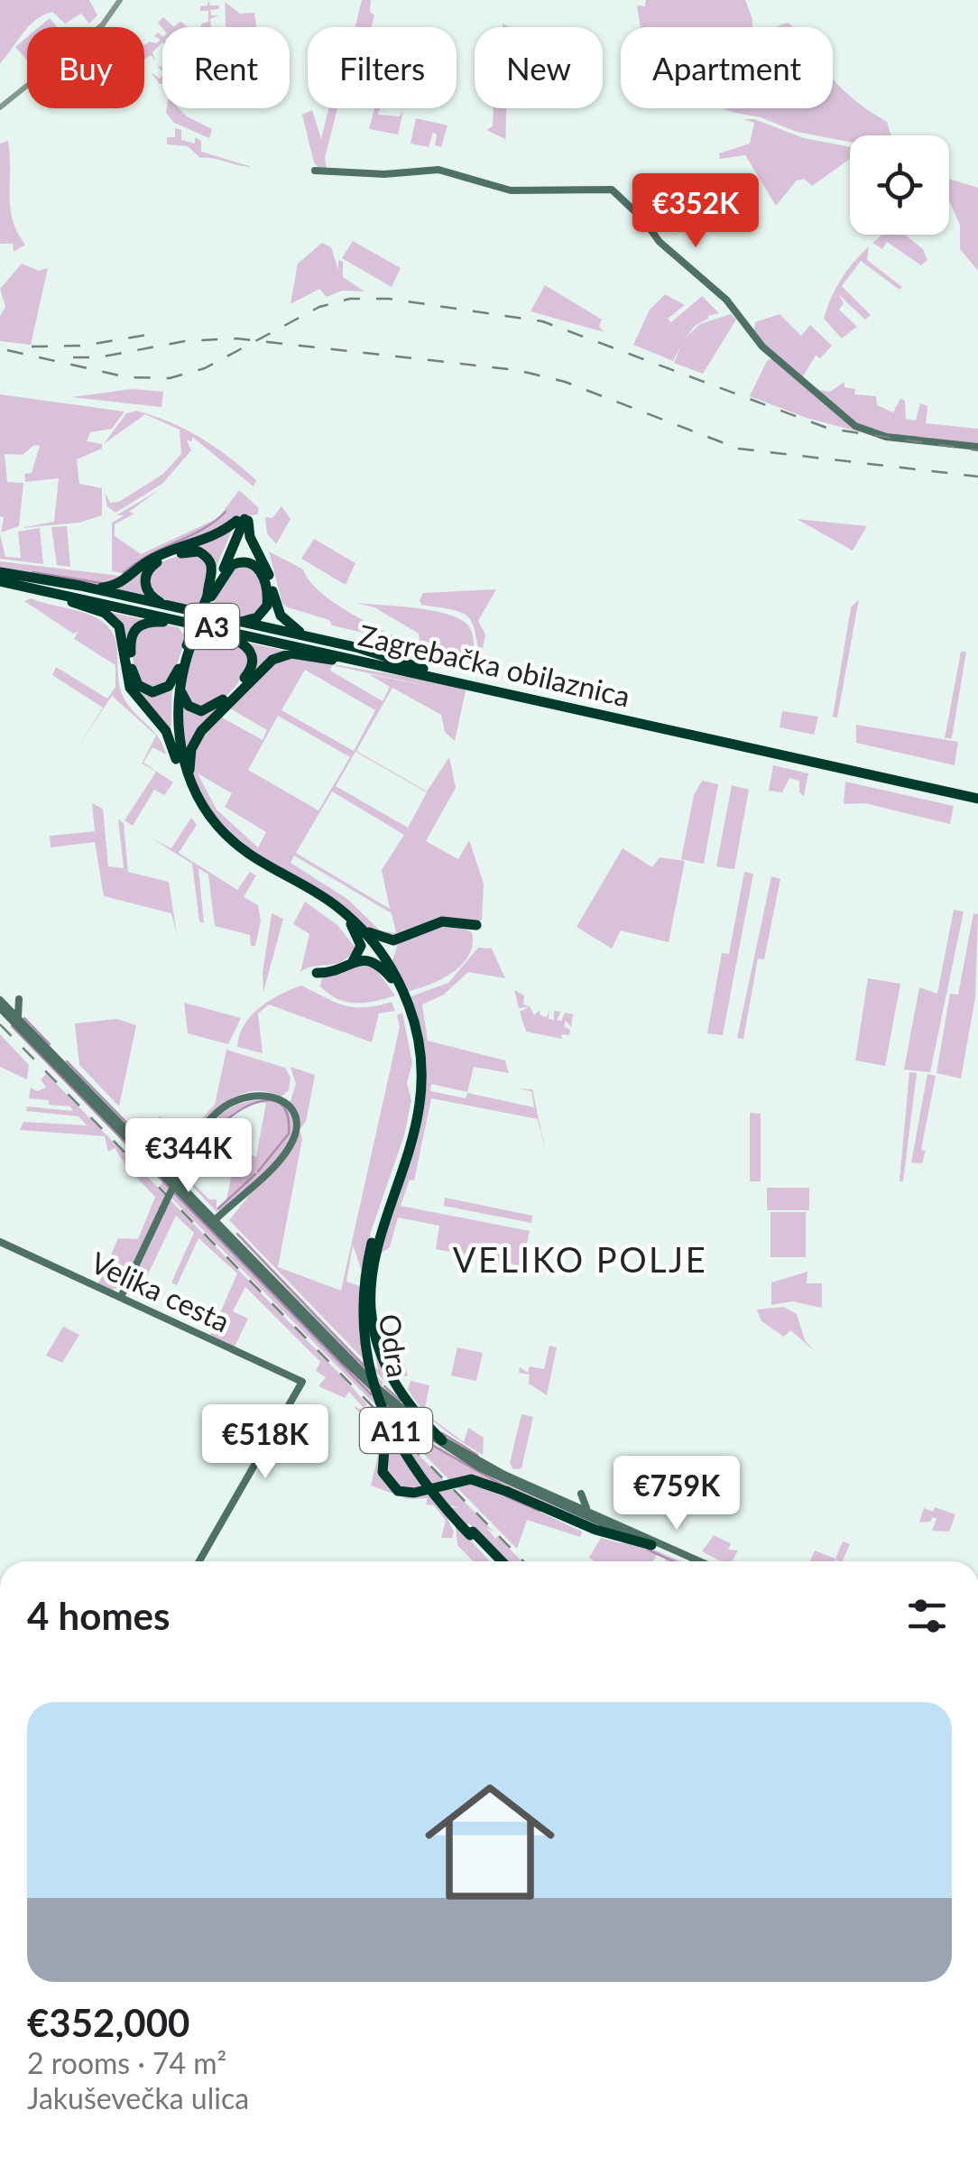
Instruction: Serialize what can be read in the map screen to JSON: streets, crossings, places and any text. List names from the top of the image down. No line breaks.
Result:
{"streets":{"highway":["A3","Zagrebačka obilaznica","Odra","A11"],"main road":["Velika cesta"]},"crossings":[["Odra","A11"]],"districts":["VELIKO POLJE"],"page":{"chip":["Buy","Rent","Filters","New","Apartment"],"price":["€352K","€344K","€518K","€759K"],"heading":"4 homes","list":[{"name":"€352,000","note":"2 rooms · 74 m² · Jakuševečka ulica"}]}}
